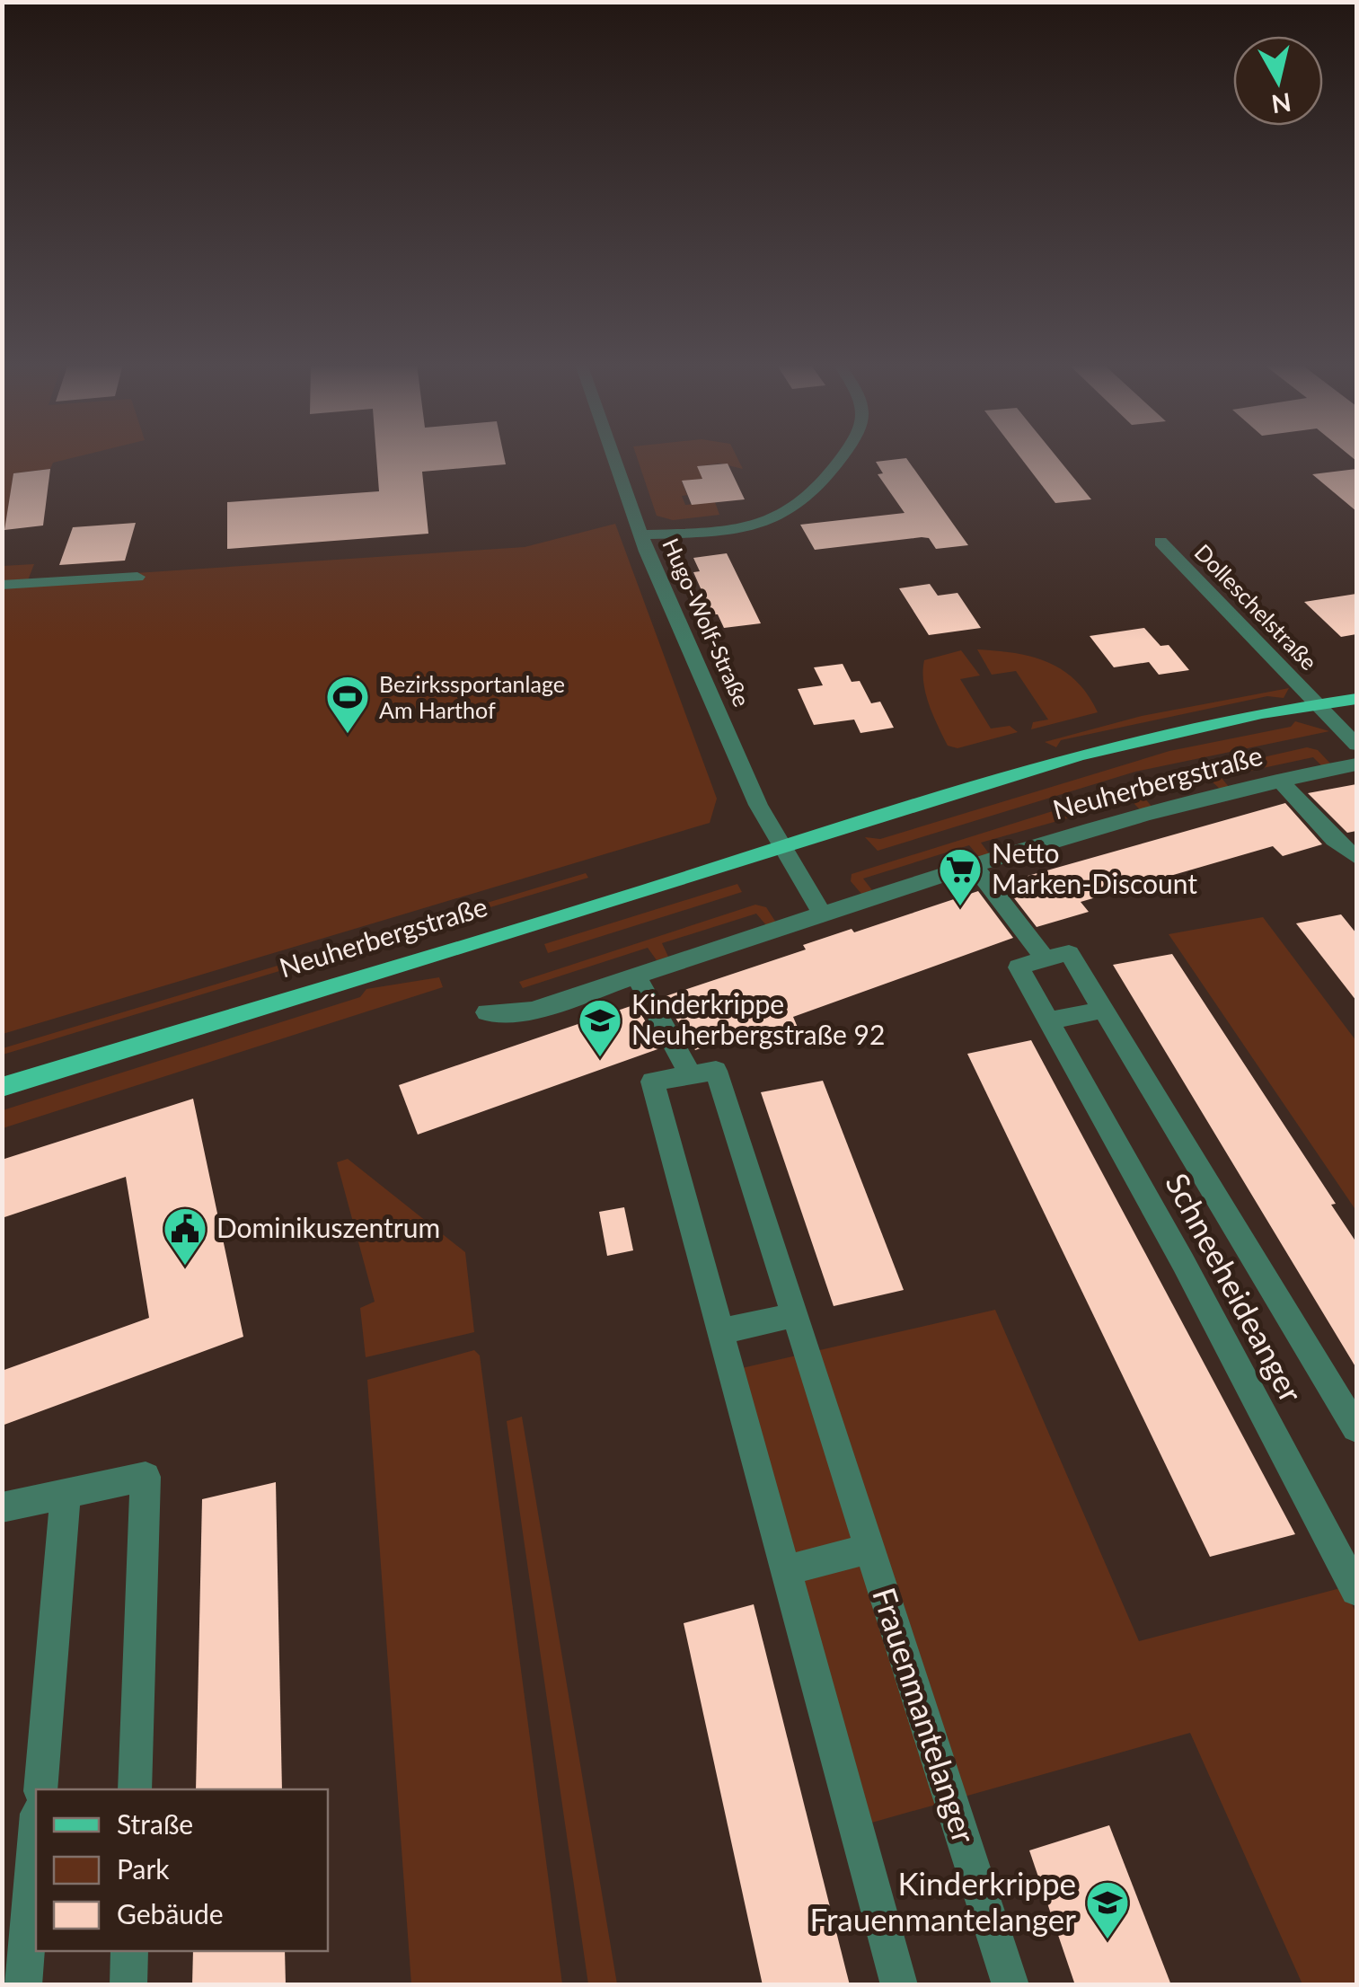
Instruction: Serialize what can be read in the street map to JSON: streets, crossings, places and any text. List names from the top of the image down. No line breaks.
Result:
{"streets":{"main road":["Neuherbergstraße"],"street":["Dolleschelstraße","Hugo-Wolf-Straße","Schneeheideanger","Frauenmantelanger"]},"crossings":[["Dolleschelstraße","Neuherbergstraße"],["Hugo-Wolf-Straße","Neuherbergstraße"]],"places":{"sports":["Bezirkssportanlage Am Harthof"],"supermarket":["Netto Marken-Discount"],"school or university":["Kinderkrippe Neuherbergstraße 92","Kinderkrippe Frauenmantelanger"],"public building":["Dominikuszentrum"]},"legend":["Straße","Park","Gebäude"],"north":"bottom"}
